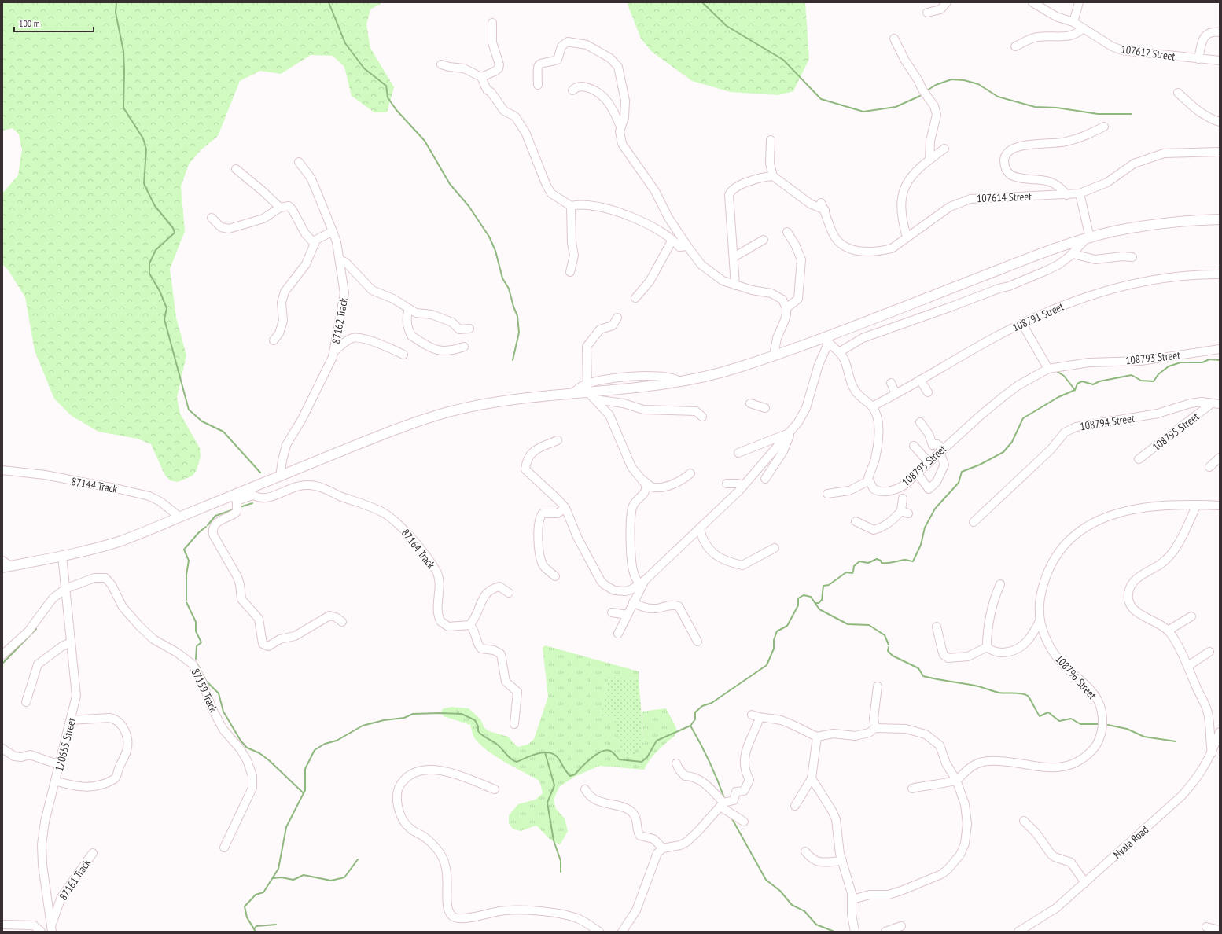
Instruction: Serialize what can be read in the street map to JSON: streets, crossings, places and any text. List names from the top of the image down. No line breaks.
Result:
{"streets":{"street":["107617 Street","107614 Street","108791 Street","87162 Track","108793 Street","108794 Street","108795 Street","87144 Track","87164 Track","108796 Street","87159 Track","120655 Street","Nyala Road","87161 Track"]},"crossings":[["108794 Street","108795 Street"],["87159 Track","120655 Street"],["120655 Street","87161 Track"]],"scale_bar":"100 m"}
